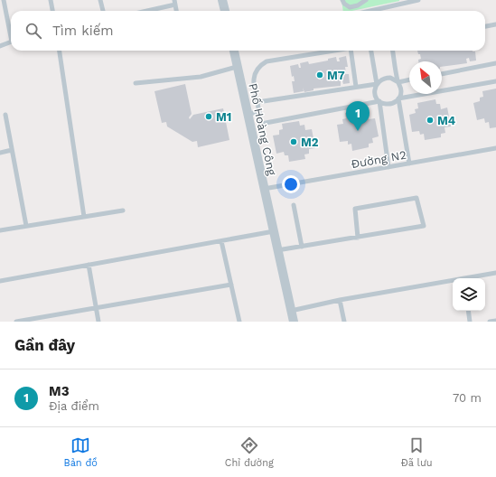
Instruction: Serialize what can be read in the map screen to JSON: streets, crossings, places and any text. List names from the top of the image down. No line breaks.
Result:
{"streets":{"street":["Phố Hoàng Công"],"lane":["Đường N2"]},"crossings":[["Phố Hoàng Công","Đường N2"]],"places":["M7","M1","M4","M2"],"north":"top left","page":{"search":"Tìm kiếm","pins":"1","heading":"Gần đây","list":[{"mark":"1","name":"M3","note":"Địa điểm","value":"70 m"}],"nav":["Bản đồ","Chỉ đường","Đã lưu"]}}
